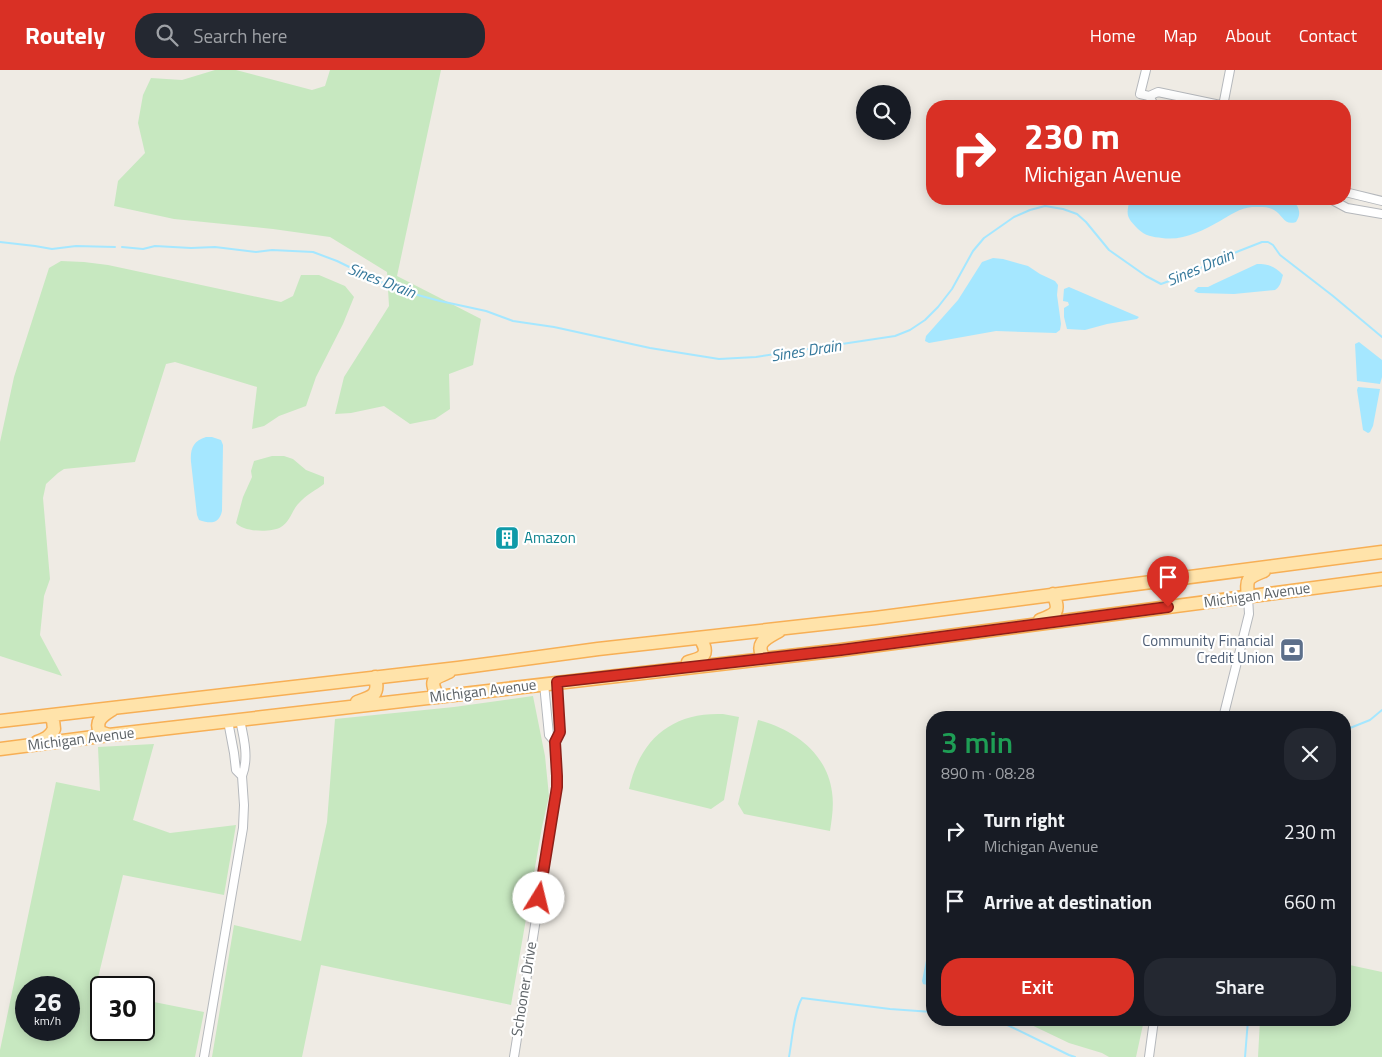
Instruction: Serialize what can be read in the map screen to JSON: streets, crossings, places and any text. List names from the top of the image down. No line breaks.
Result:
{"streets":{"main road":["Michigan Avenue"],"street":["Schooner Drive"]},"crossings":[["Michigan Avenue","Schooner Drive"]],"water":["Sines Drain"],"places":{"building":["Amazon"],"bank":["Community Financial Credit Union"]},"page":{"header":"Routely","search":"Search here","nav":["Home","Map","About","Contact"],"turn":["230 m","Michigan Avenue"],"heading":["3 min","890 m · 08:28"],"list":[{"name":"Turn right","note":"Michigan Avenue","value":"230 m"},{"name":"Arrive at destination","value":"660 m"}],"buttons":["Exit","Share"],"speed":"26 km/h","limit":"30"}}
